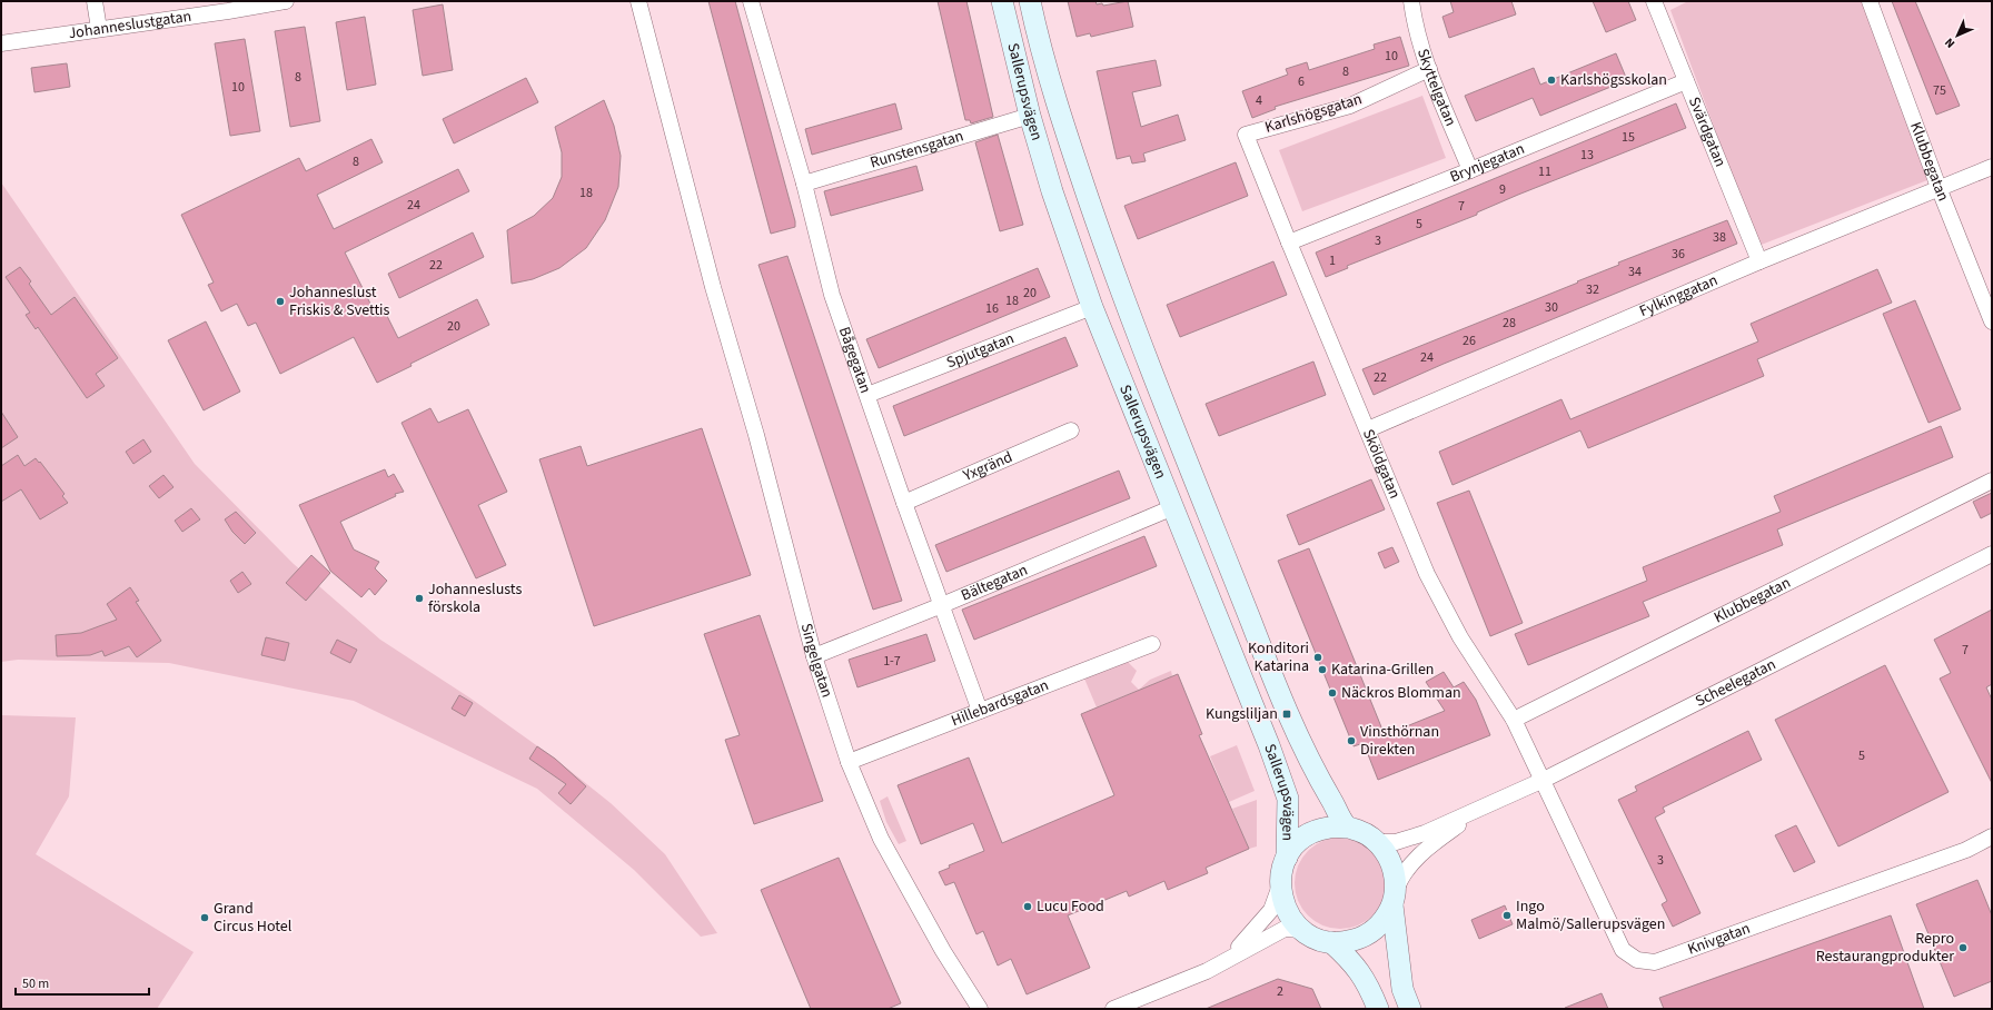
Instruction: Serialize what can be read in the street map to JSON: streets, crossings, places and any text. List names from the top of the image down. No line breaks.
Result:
{"streets":{"main road":["Sallerupsvägen"],"street":["Johanneslustgatan","Skyttelgatan","Karlshögsgatan","Svärdgatan","Runstensgatan","Klubbegatan","Brynjegatan","Fylkinggatan","Spjutgatan","Bågegatan","Sköldgatan","Yxgränd","Bältegatan","Singelgatan","Scheelegatan","Hillebardsgatan","Knivgatan"]},"crossings":[["Skyttelgatan","Karlshögsgatan"],["Skyttelgatan","Brynjegatan"],["Sallerupsvägen","Runstensgatan"],["Sallerupsvägen","Spjutgatan"],["Sallerupsvägen","Bältegatan"],["Sallerupsvägen","Scheelegatan"],["Karlshögsgatan","Sköldgatan"],["Svärdgatan","Brynjegatan"],["Svärdgatan","Fylkinggatan"],["Runstensgatan","Bågegatan"],["Klubbegatan","Fylkinggatan"],["Klubbegatan","Sköldgatan"],["Brynjegatan","Sköldgatan"],["Fylkinggatan","Sköldgatan"],["Spjutgatan","Bågegatan"],["Bågegatan","Yxgränd"],["Bågegatan","Bältegatan"],["Bågegatan","Hillebardsgatan"],["Sköldgatan","Scheelegatan"],["Sköldgatan","Knivgatan"],["Bältegatan","Singelgatan"],["Singelgatan","Hillebardsgatan"],["Scheelegatan","Knivgatan"]],"places":{"other":["Karlshögsskolan","Johanneslust Friskis & Svettis","Johanneslusts förskola","Konditori Katarina","Katarina-Grillen","Näckros Blomman","Vinsthörnan Direkten","Lucu Food","Ingo Malmö/Sallerupsvägen","Grand Circus Hotel","Repro Restaurangprodukter"],"transit":["Kungsliljan"]},"house_numbers":["10","8","8","6","10","75","4","15","13","8","11","9","18","24","7","5","38","3","36","1","22","34","32","20","18","30","16","28","20","26","24","22","7","1-7","5","3","2"],"scale_bar":"50 m","north":"bottom left"}
